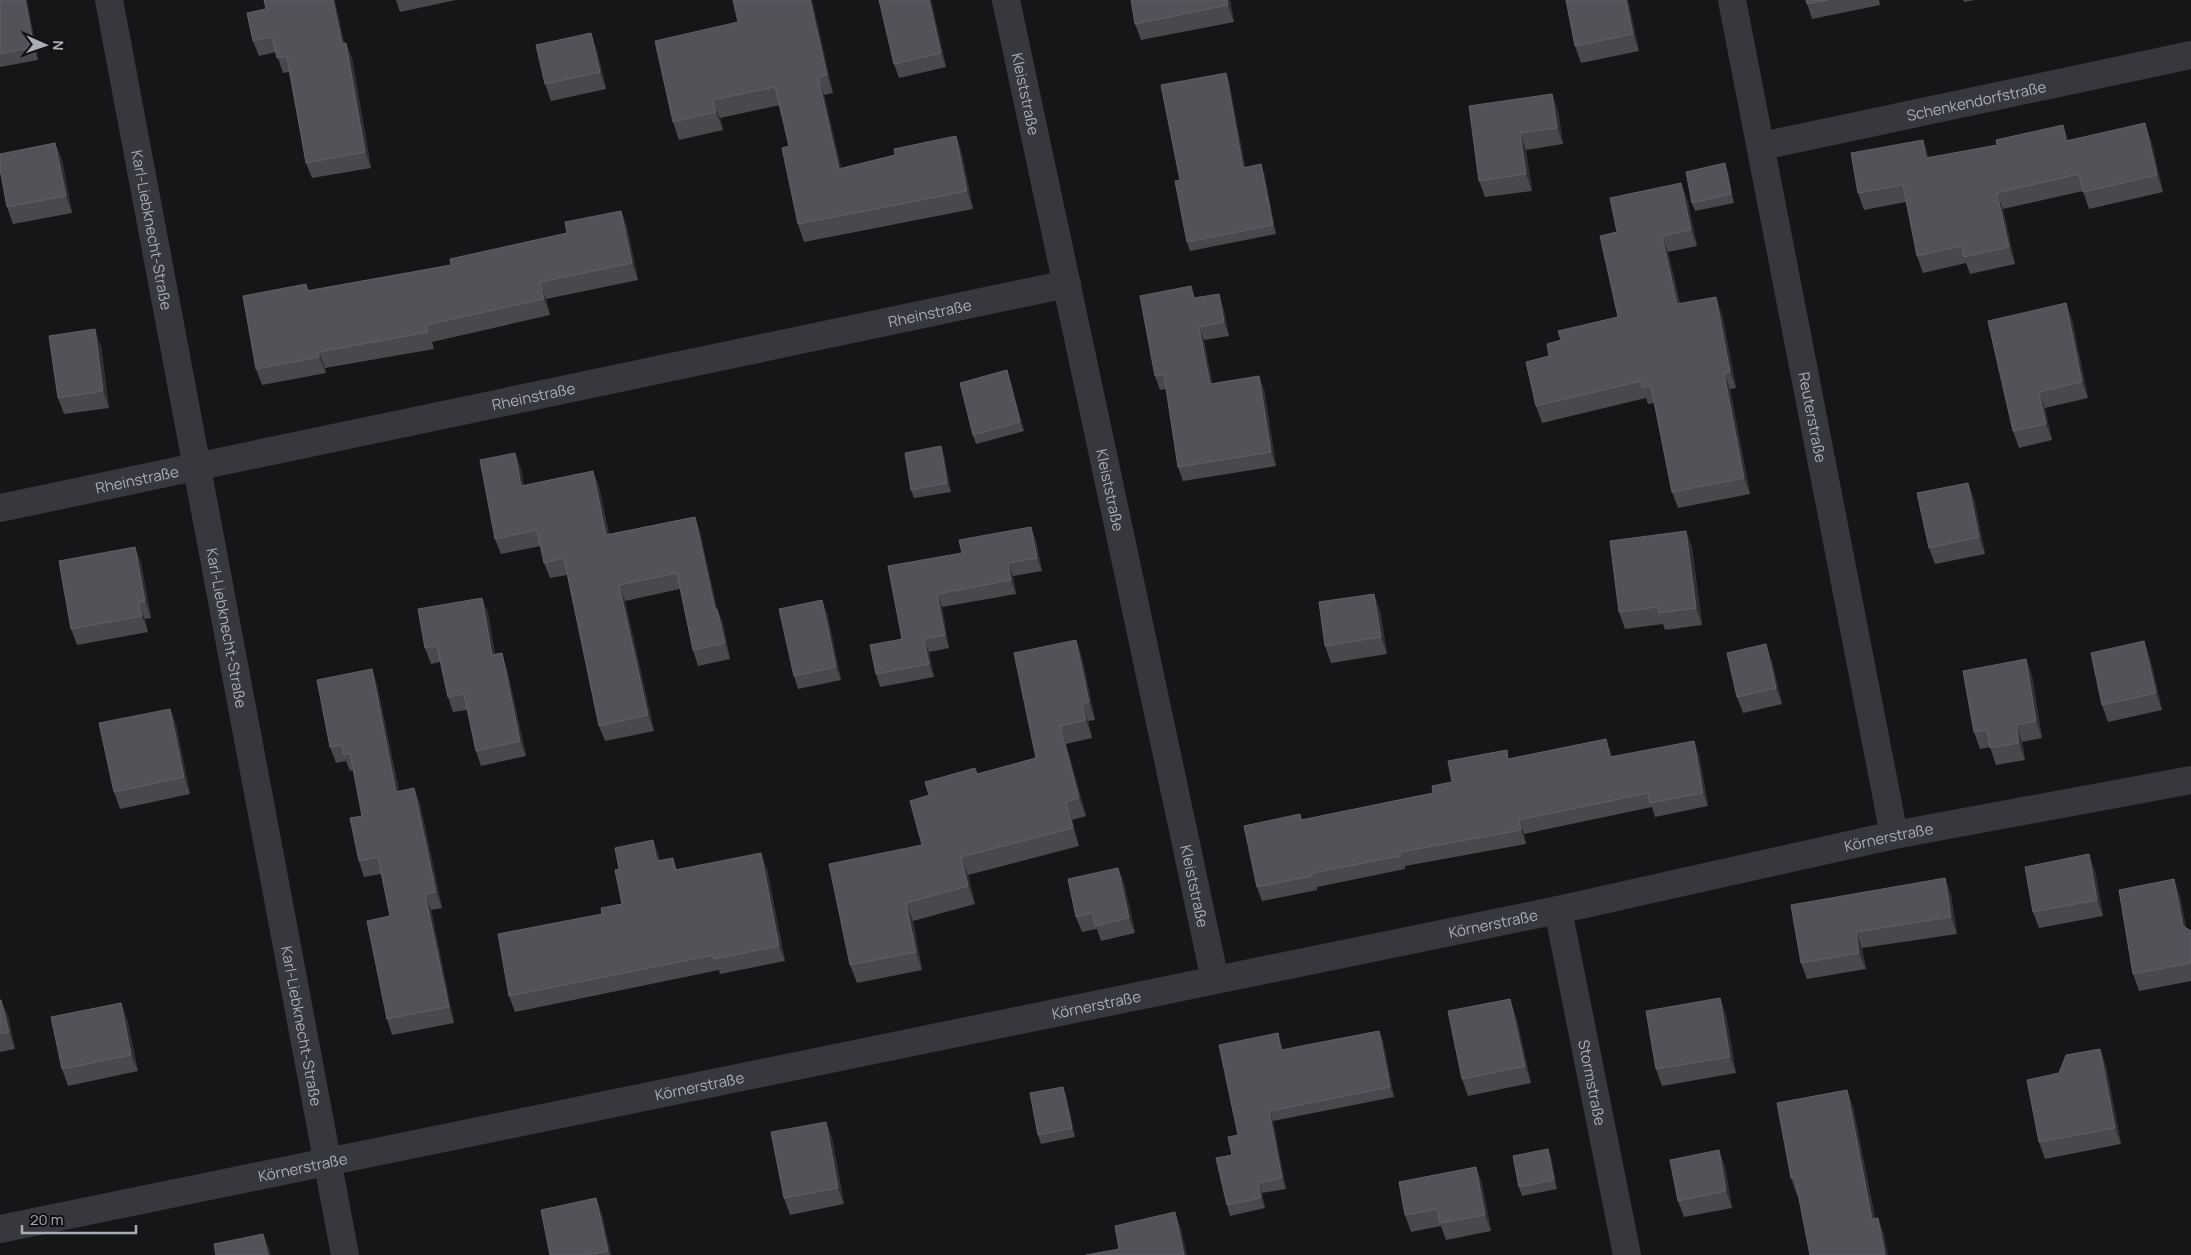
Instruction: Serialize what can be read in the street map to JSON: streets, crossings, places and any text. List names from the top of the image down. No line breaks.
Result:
{"streets":{"street":["Kleiststraße","Schenkendorfstraße","Karl-Liebknecht-Straße","Rheinstraße","Reuterstraße","Körnerstraße","Stormstraße"]},"crossings":[["Kleiststraße","Rheinstraße"],["Kleiststraße","Körnerstraße"],["Schenkendorfstraße","Reuterstraße"],["Karl-Liebknecht-Straße","Rheinstraße"],["Karl-Liebknecht-Straße","Körnerstraße"],["Reuterstraße","Körnerstraße"],["Körnerstraße","Stormstraße"]],"scale_bar":"20 m","north":"right"}
